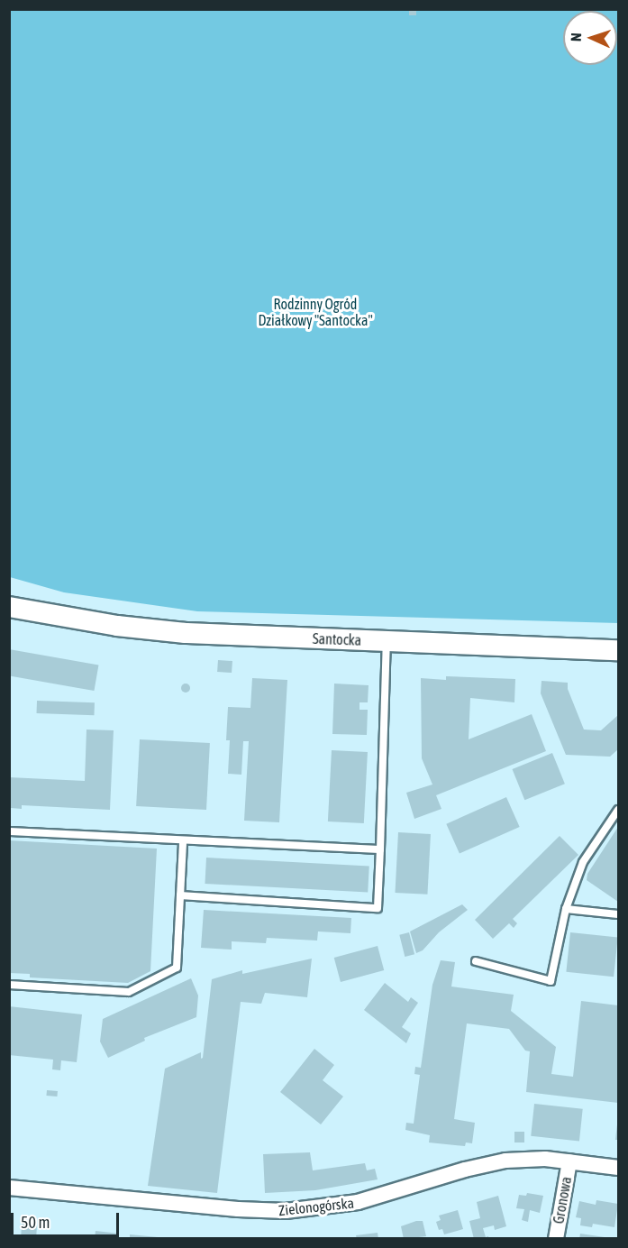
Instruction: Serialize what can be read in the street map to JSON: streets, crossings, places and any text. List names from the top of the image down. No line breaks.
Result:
{"streets":{"street":["Santocka","Gronowa","Zielonogórska"]},"crossings":[["Gronowa","Zielonogórska"]],"parks":["Rodzinny Ogród Działkowy \"Santocka\""],"scale_bar":"50 m","north":"left"}
